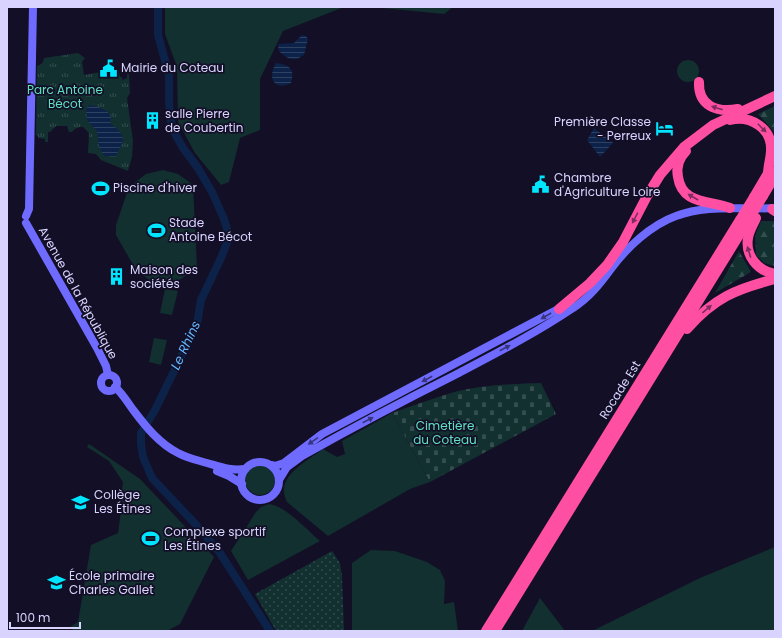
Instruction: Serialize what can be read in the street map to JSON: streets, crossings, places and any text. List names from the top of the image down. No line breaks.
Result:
{"streets":{"highway":["Rocade Est"],"main road":["Avenue de la République"]},"water":["Le Rhins"],"parks":["Parc Antoine Bécot","Cimetière du Coteau"],"places":{"public building":["Mairie du Coteau","Chambre d'Agriculture Loire"],"building":["salle Pierre de Coubertin","Maison des sociétés"],"hotel":["Première Classe - Perreux"],"sports":["Piscine d'hiver","Stade Antoine Bécot","Complexe sportif Les Étines"],"school or university":["Collège Les Étines","École primaire Charles Gallet"]},"scale_bar":"100 m"}
